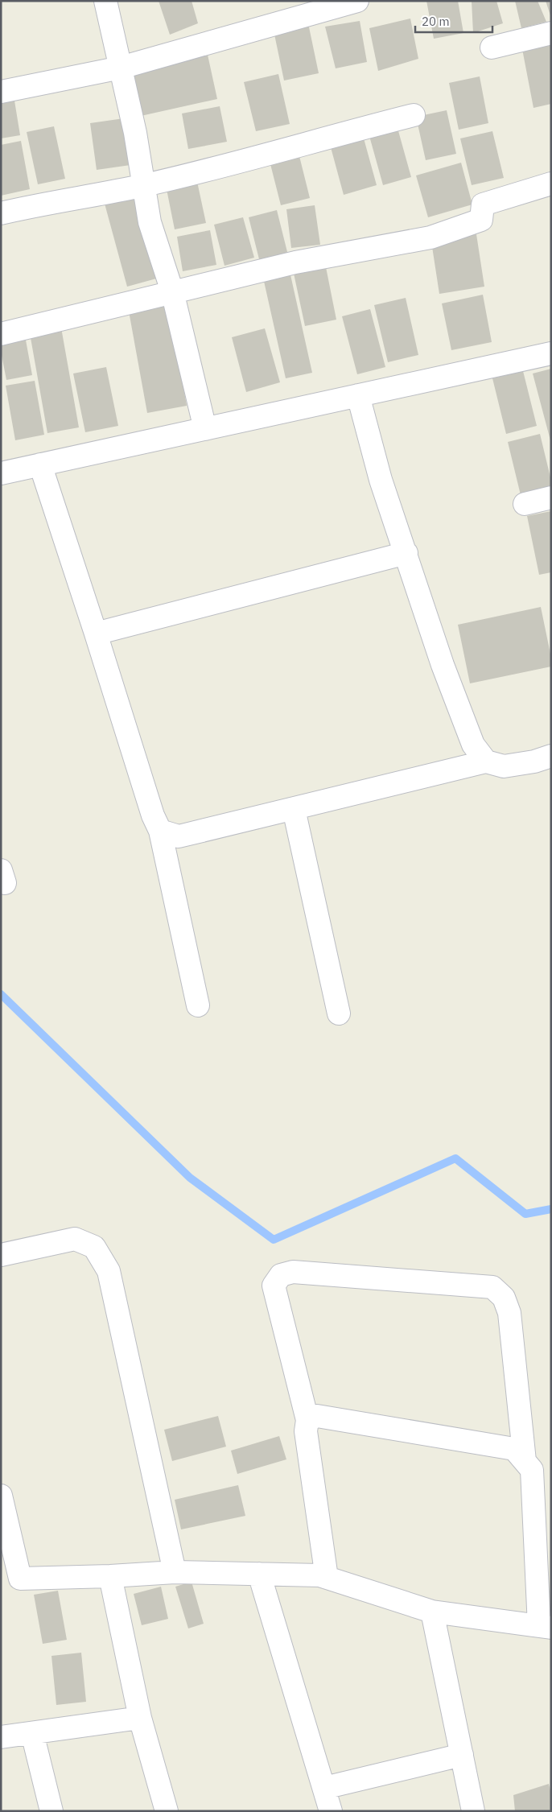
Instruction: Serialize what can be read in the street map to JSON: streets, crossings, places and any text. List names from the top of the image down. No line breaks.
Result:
{"scale_bar":"20 m"}
